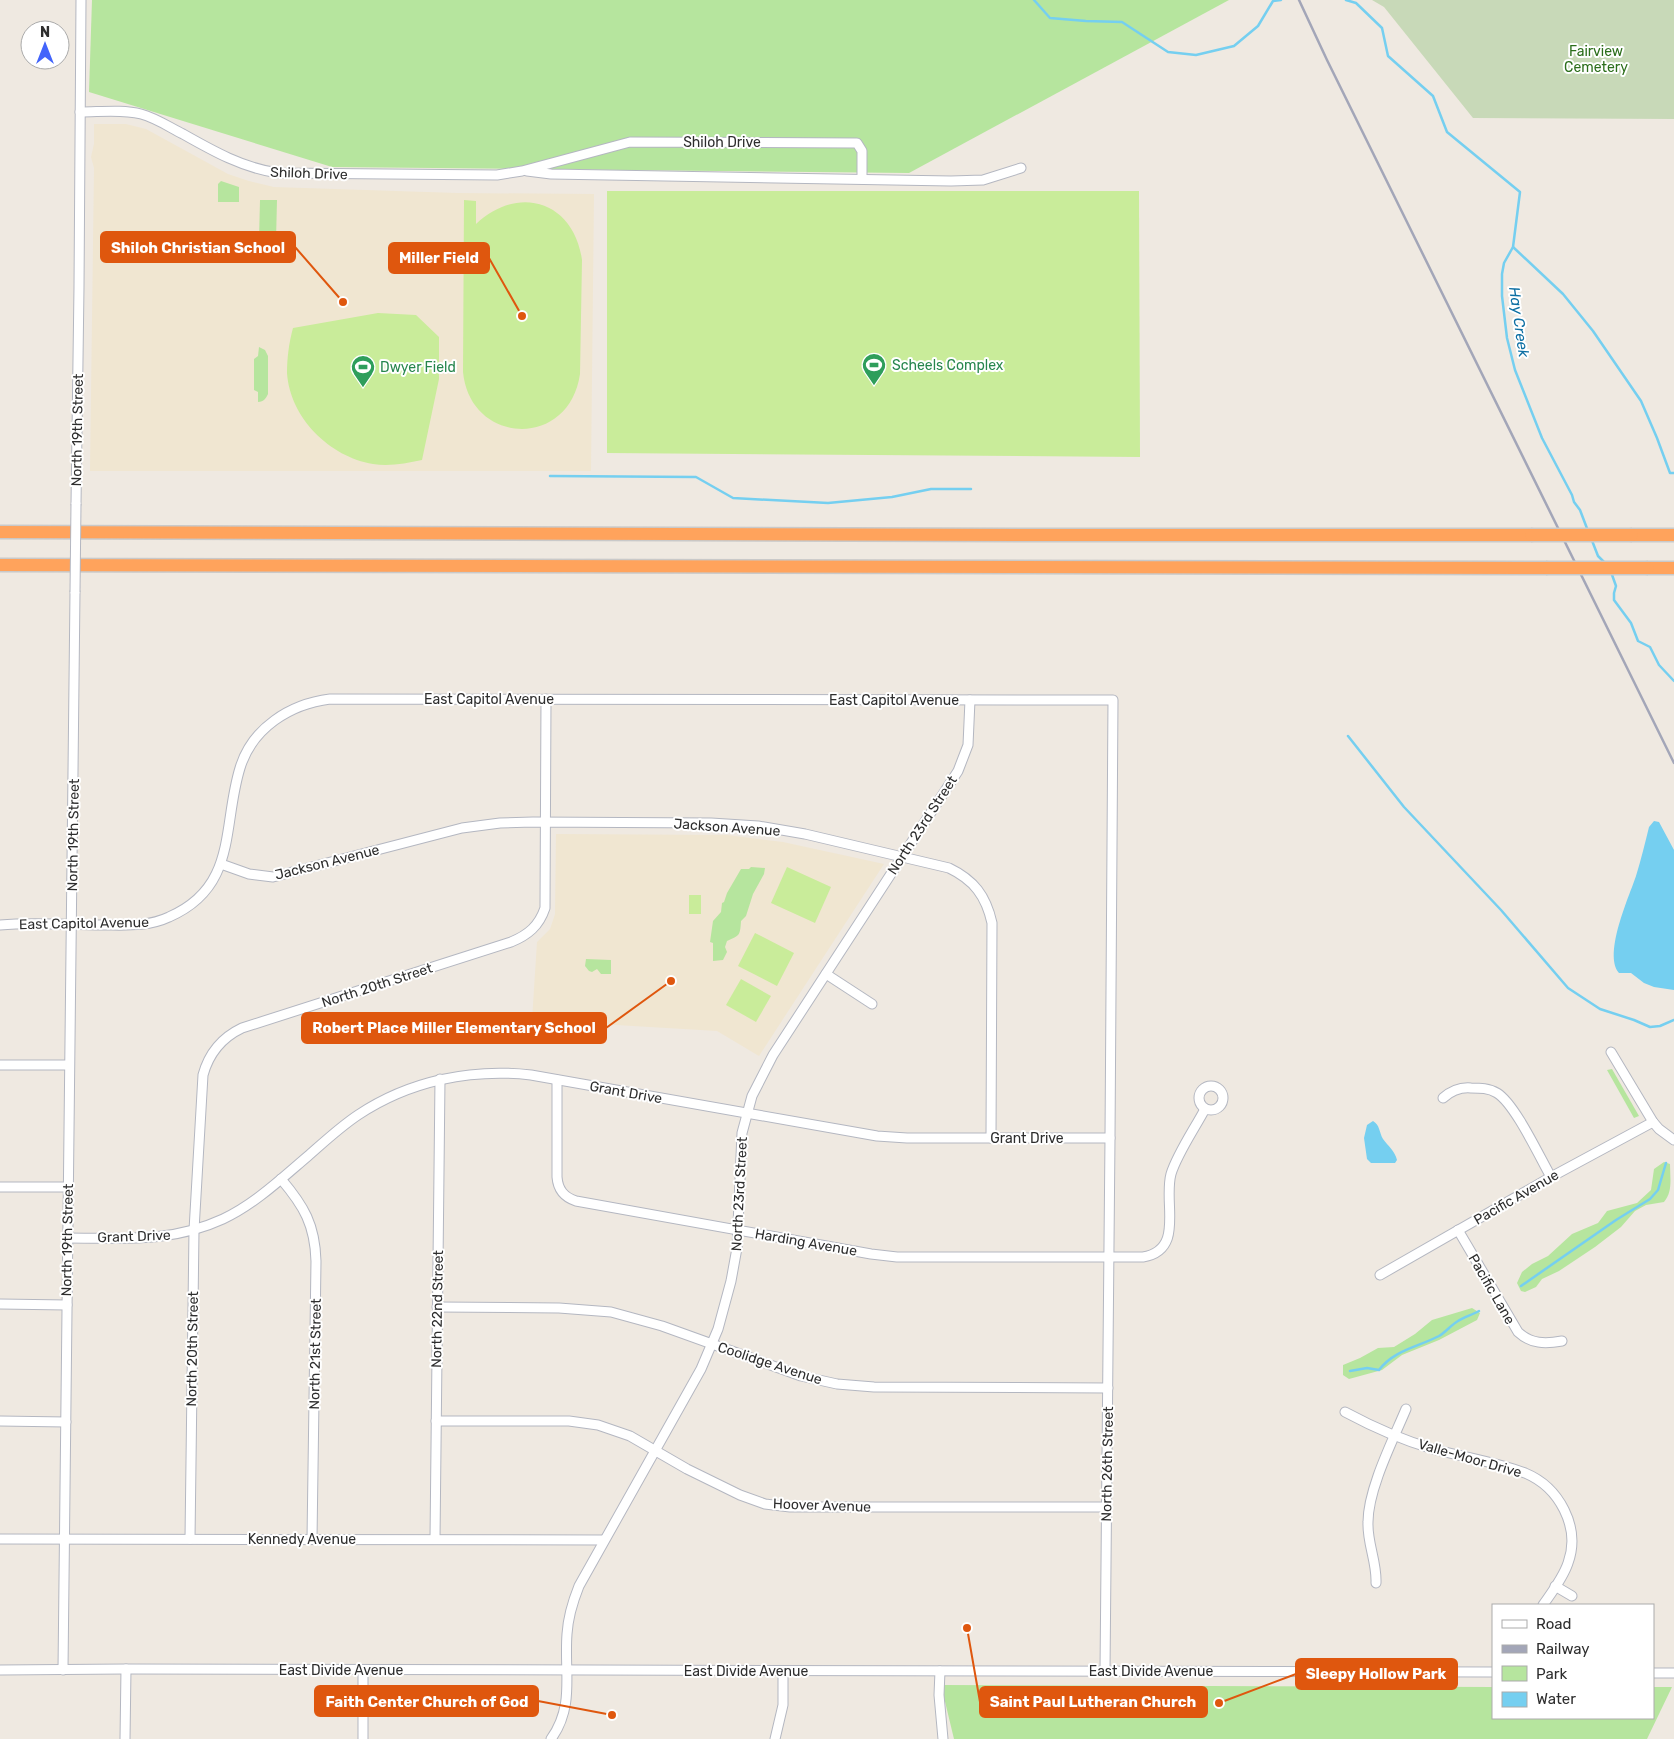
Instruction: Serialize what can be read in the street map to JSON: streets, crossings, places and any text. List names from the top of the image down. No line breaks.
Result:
{"streets":{"street":["Shiloh Drive","North 19th Street","East Capitol Avenue","North 23rd Street","Jackson Avenue","North 20th Street","Grant Drive","Pacific Avenue","Harding Avenue","Pacific Lane","North 22nd Street","North 21st Street","Coolidge Avenue","Valle-Moor Drive","North 26th Street","Hoover Avenue","Kennedy Avenue","East Divide Avenue"]},"crossings":[["Shiloh Drive","North 19th Street"],["North 19th Street","East Capitol Avenue"],["North 19th Street","Grant Drive"],["North 19th Street","Kennedy Avenue"],["North 19th Street","East Divide Avenue"],["East Capitol Avenue","North 23rd Street"],["East Capitol Avenue","Jackson Avenue"],["East Capitol Avenue","North 20th Street"],["East Capitol Avenue","Grant Drive"],["North 23rd Street","Jackson Avenue"],["North 23rd Street","Grant Drive"],["North 23rd Street","Harding Avenue"],["North 23rd Street","Coolidge Avenue"],["North 23rd Street","Hoover Avenue"],["North 23rd Street","Kennedy Avenue"],["North 23rd Street","East Divide Avenue"],["Jackson Avenue","North 20th Street"],["Jackson Avenue","Grant Drive"],["North 20th Street","Grant Drive"],["North 20th Street","Kennedy Avenue"],["Grant Drive","Harding Avenue"],["Grant Drive","North 22nd Street"],["Grant Drive","North 21st Street"],["Pacific Avenue","Pacific Lane"],["Harding Avenue","North 26th Street"],["North 22nd Street","Coolidge Avenue"],["North 22nd Street","Hoover Avenue"],["North 22nd Street","Kennedy Avenue"],["North 21st Street","Kennedy Avenue"],["Coolidge Avenue","North 26th Street"],["North 26th Street","Hoover Avenue"],["North 26th Street","East Divide Avenue"]],"water":["Hay Creek"],"parks":["Fairview Cemetery"],"places":{"other":["Shiloh Christian School","Miller Field","Robert Place Miller Elementary School","Saint Paul Lutheran Church","Sleepy Hollow Park","Faith Center Church of God"],"sports":["Scheels Complex","Dwyer Field"]},"legend":["Road","Railway","Park","Water"],"north":"top"}
